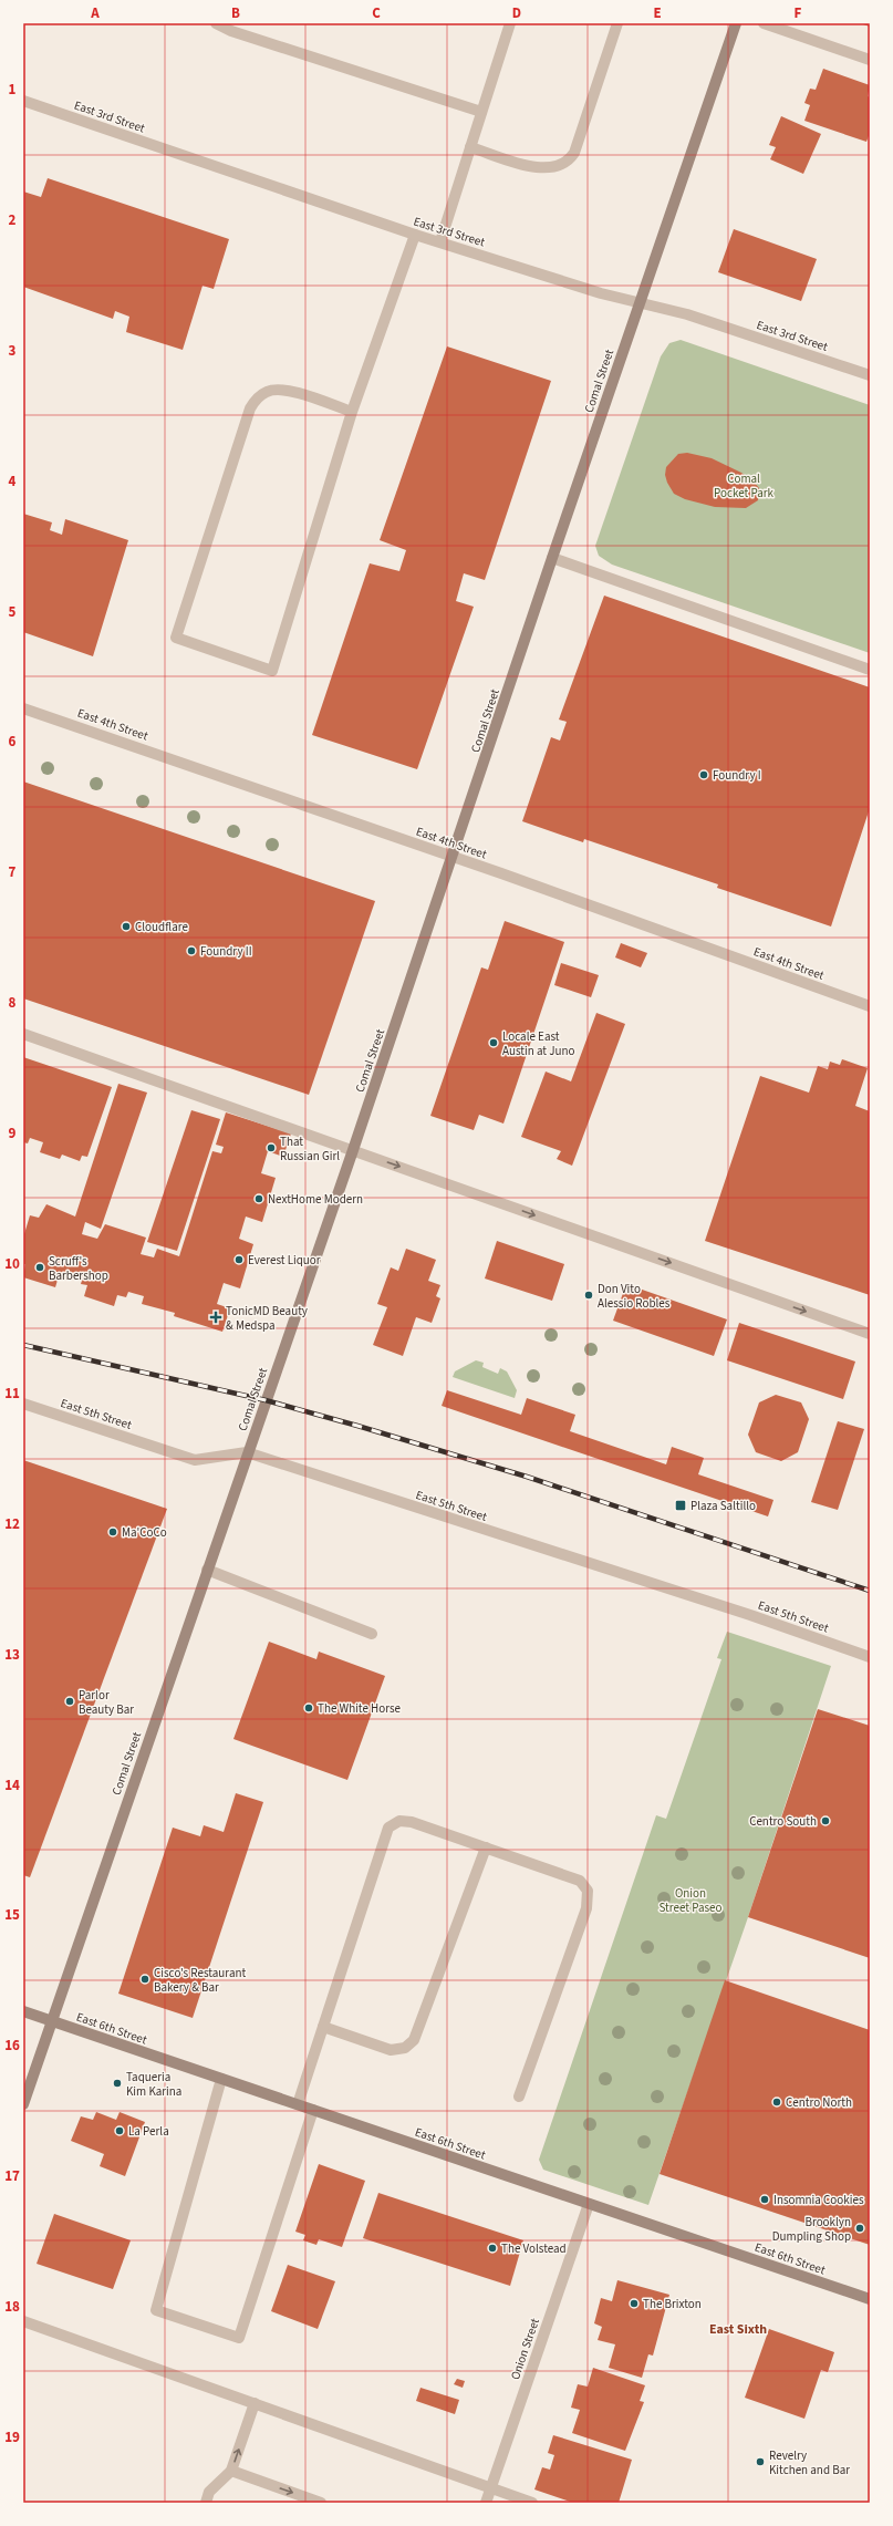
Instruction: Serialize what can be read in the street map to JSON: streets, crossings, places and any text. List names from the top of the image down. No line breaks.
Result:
{"streets":{"street":["East 3rd Street","Comal Street","East 4th Street","East 5th Street","East 6th Street","Onion Street"]},"crossings":[["East 3rd Street","Comal Street"],["Comal Street","East 4th Street"],["Comal Street","East 5th Street"],["Comal Street","East 6th Street"],["East 6th Street","Onion Street"]],"districts":["East Sixth"],"parks":["Comal Pocket Park","Onion Street Paseo"],"places":{"other":["Foundry I","Cloudflare","Foundry II","Locale East Austin at Juno","That Russian Girl","NextHome Modern","Everest Liquor","Scruff's Barbershop","Don Vito Alessio Robles","Ma'CoCo","Parlor Beauty Bar","The White Horse","Centro South","Cisco's Restaurant Bakery & Bar","Taqueria Kim Karina","Centro North","La Perla","Insomnia Cookies","Brooklyn Dumpling Shop","The Volstead","The Brixton","Revelry Kitchen and Bar"],"health":["TonicMD Beauty & Medspa"],"transit":["Plaza Saltillo"]},"grid":{"columns":["A","B","C","D","E","F"],"rows":["1","2","3","4","5","6","7","8","9","10","11","12","13","14","15","16","17","18","19"]}}
